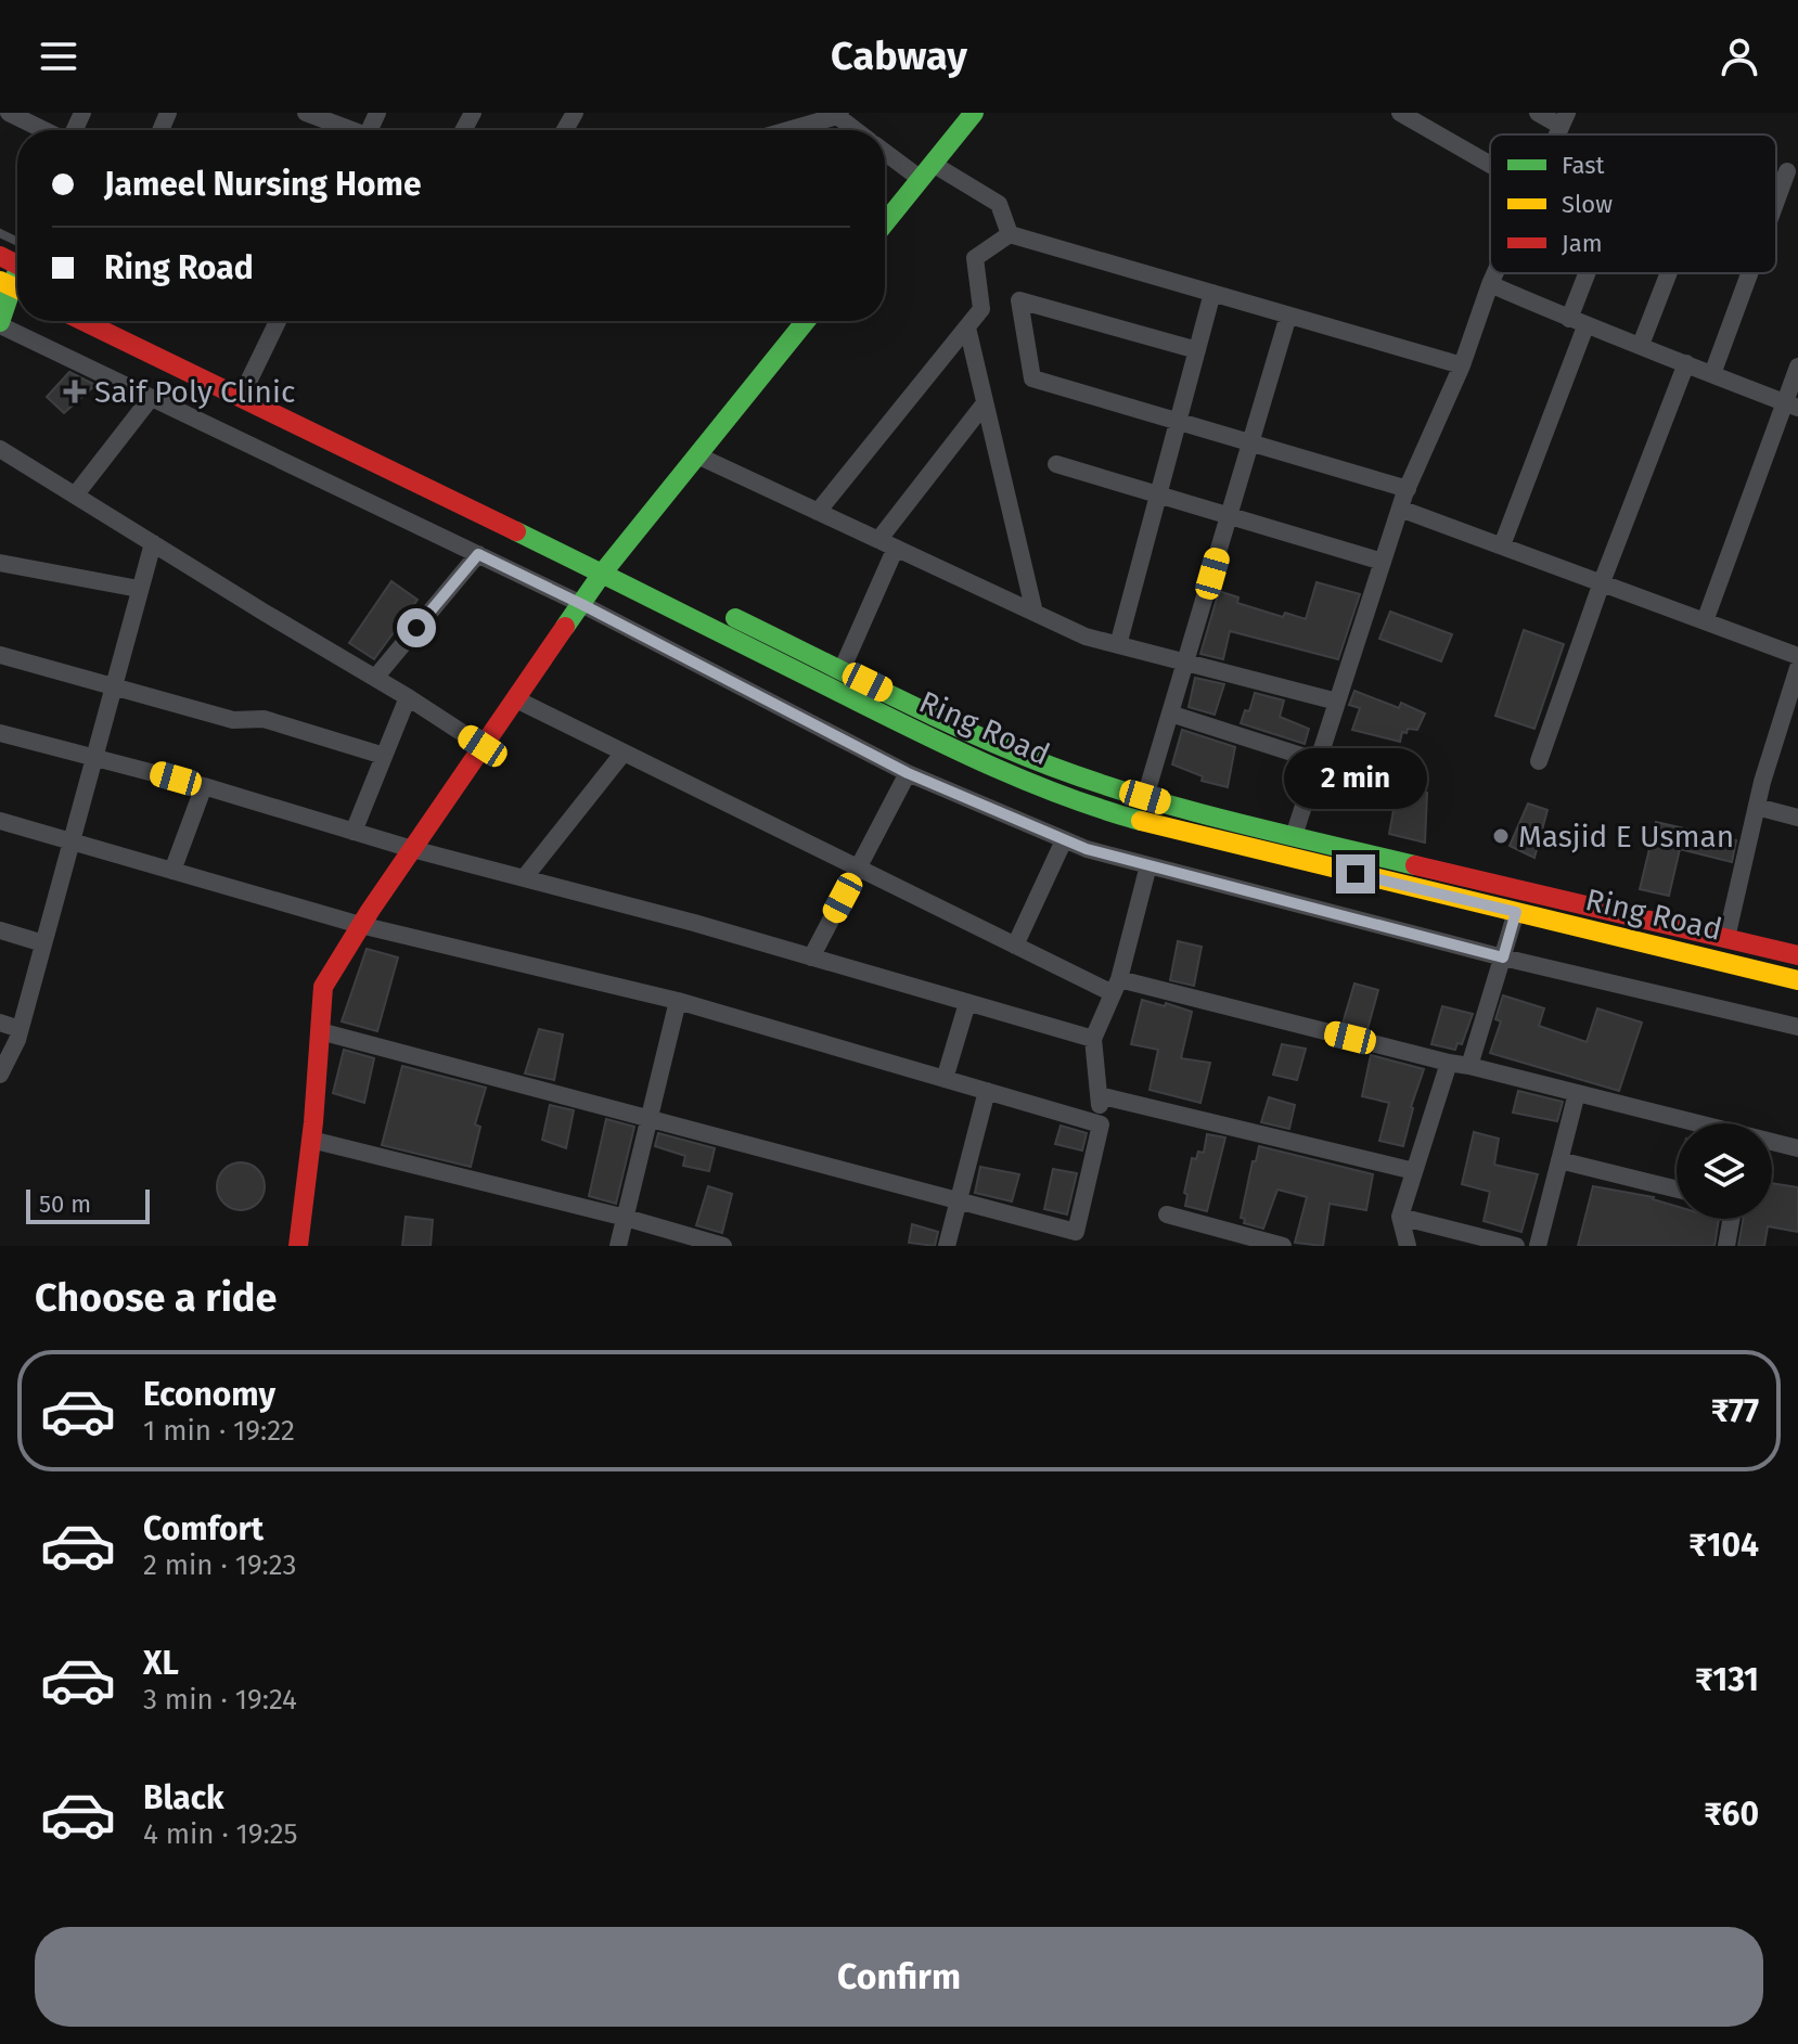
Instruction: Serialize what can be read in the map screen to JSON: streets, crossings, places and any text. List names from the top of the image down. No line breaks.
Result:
{"streets":{"main road":["Ring Road"]},"places":{"health":["Saif Poly Clinic"],"other":["Masjid E Usman"]},"legend":["Fast","Slow","Jam"],"scale_bar":"50 m","page":{"header":"Cabway","banner":["Jameel Nursing Home","Ring Road"],"bubble":"2 min","scale":"50 m","heading":"Choose a ride","list":[{"name":"Economy","note":"1 min · 19:22","value":"₹77"},{"name":"Comfort","note":"2 min · 19:23","value":"₹104"},{"name":"XL","note":"3 min · 19:24","value":"₹131"},{"name":"Black","note":"4 min · 19:25","value":"₹60"}],"buttons":"Confirm"}}
